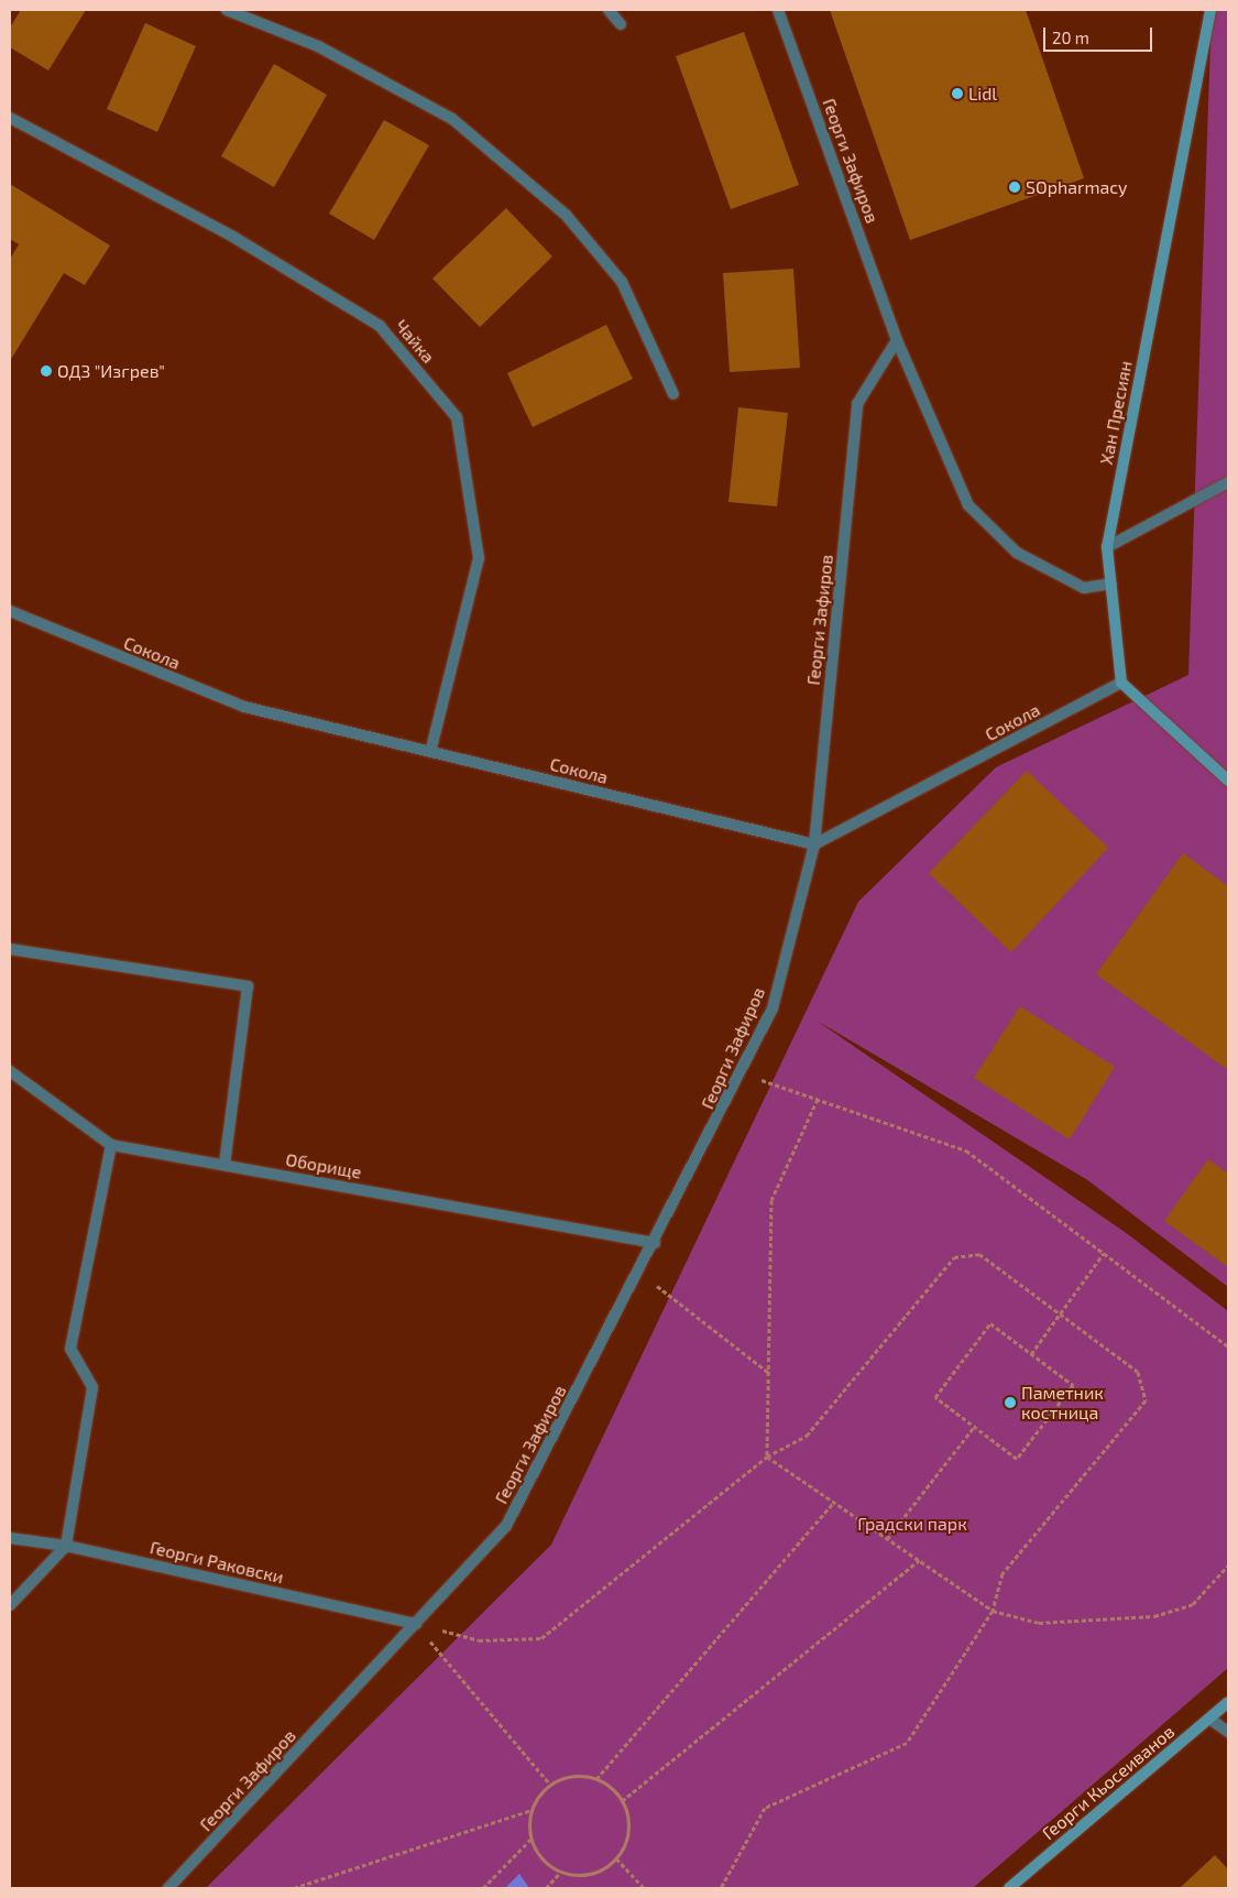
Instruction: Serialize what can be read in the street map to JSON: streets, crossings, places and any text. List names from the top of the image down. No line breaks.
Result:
{"streets":{"street":["Георги Зафиров","Чайка","Хан Пресиян","Сокола","Оборище","Георги Раковски","Георги Кьосеиванов"]},"crossings":[["Георги Зафиров","Сокола"],["Георги Зафиров","Оборище"],["Георги Зафиров","Георги Раковски"],["Чайка","Сокола"],["Хан Пресиян","Сокола"]],"parks":["Градски парк"],"places":["Lidl","SOpharmacy","ОДЗ \"Изгрев\"","Паметник костница"],"scale_bar":"20 m"}
